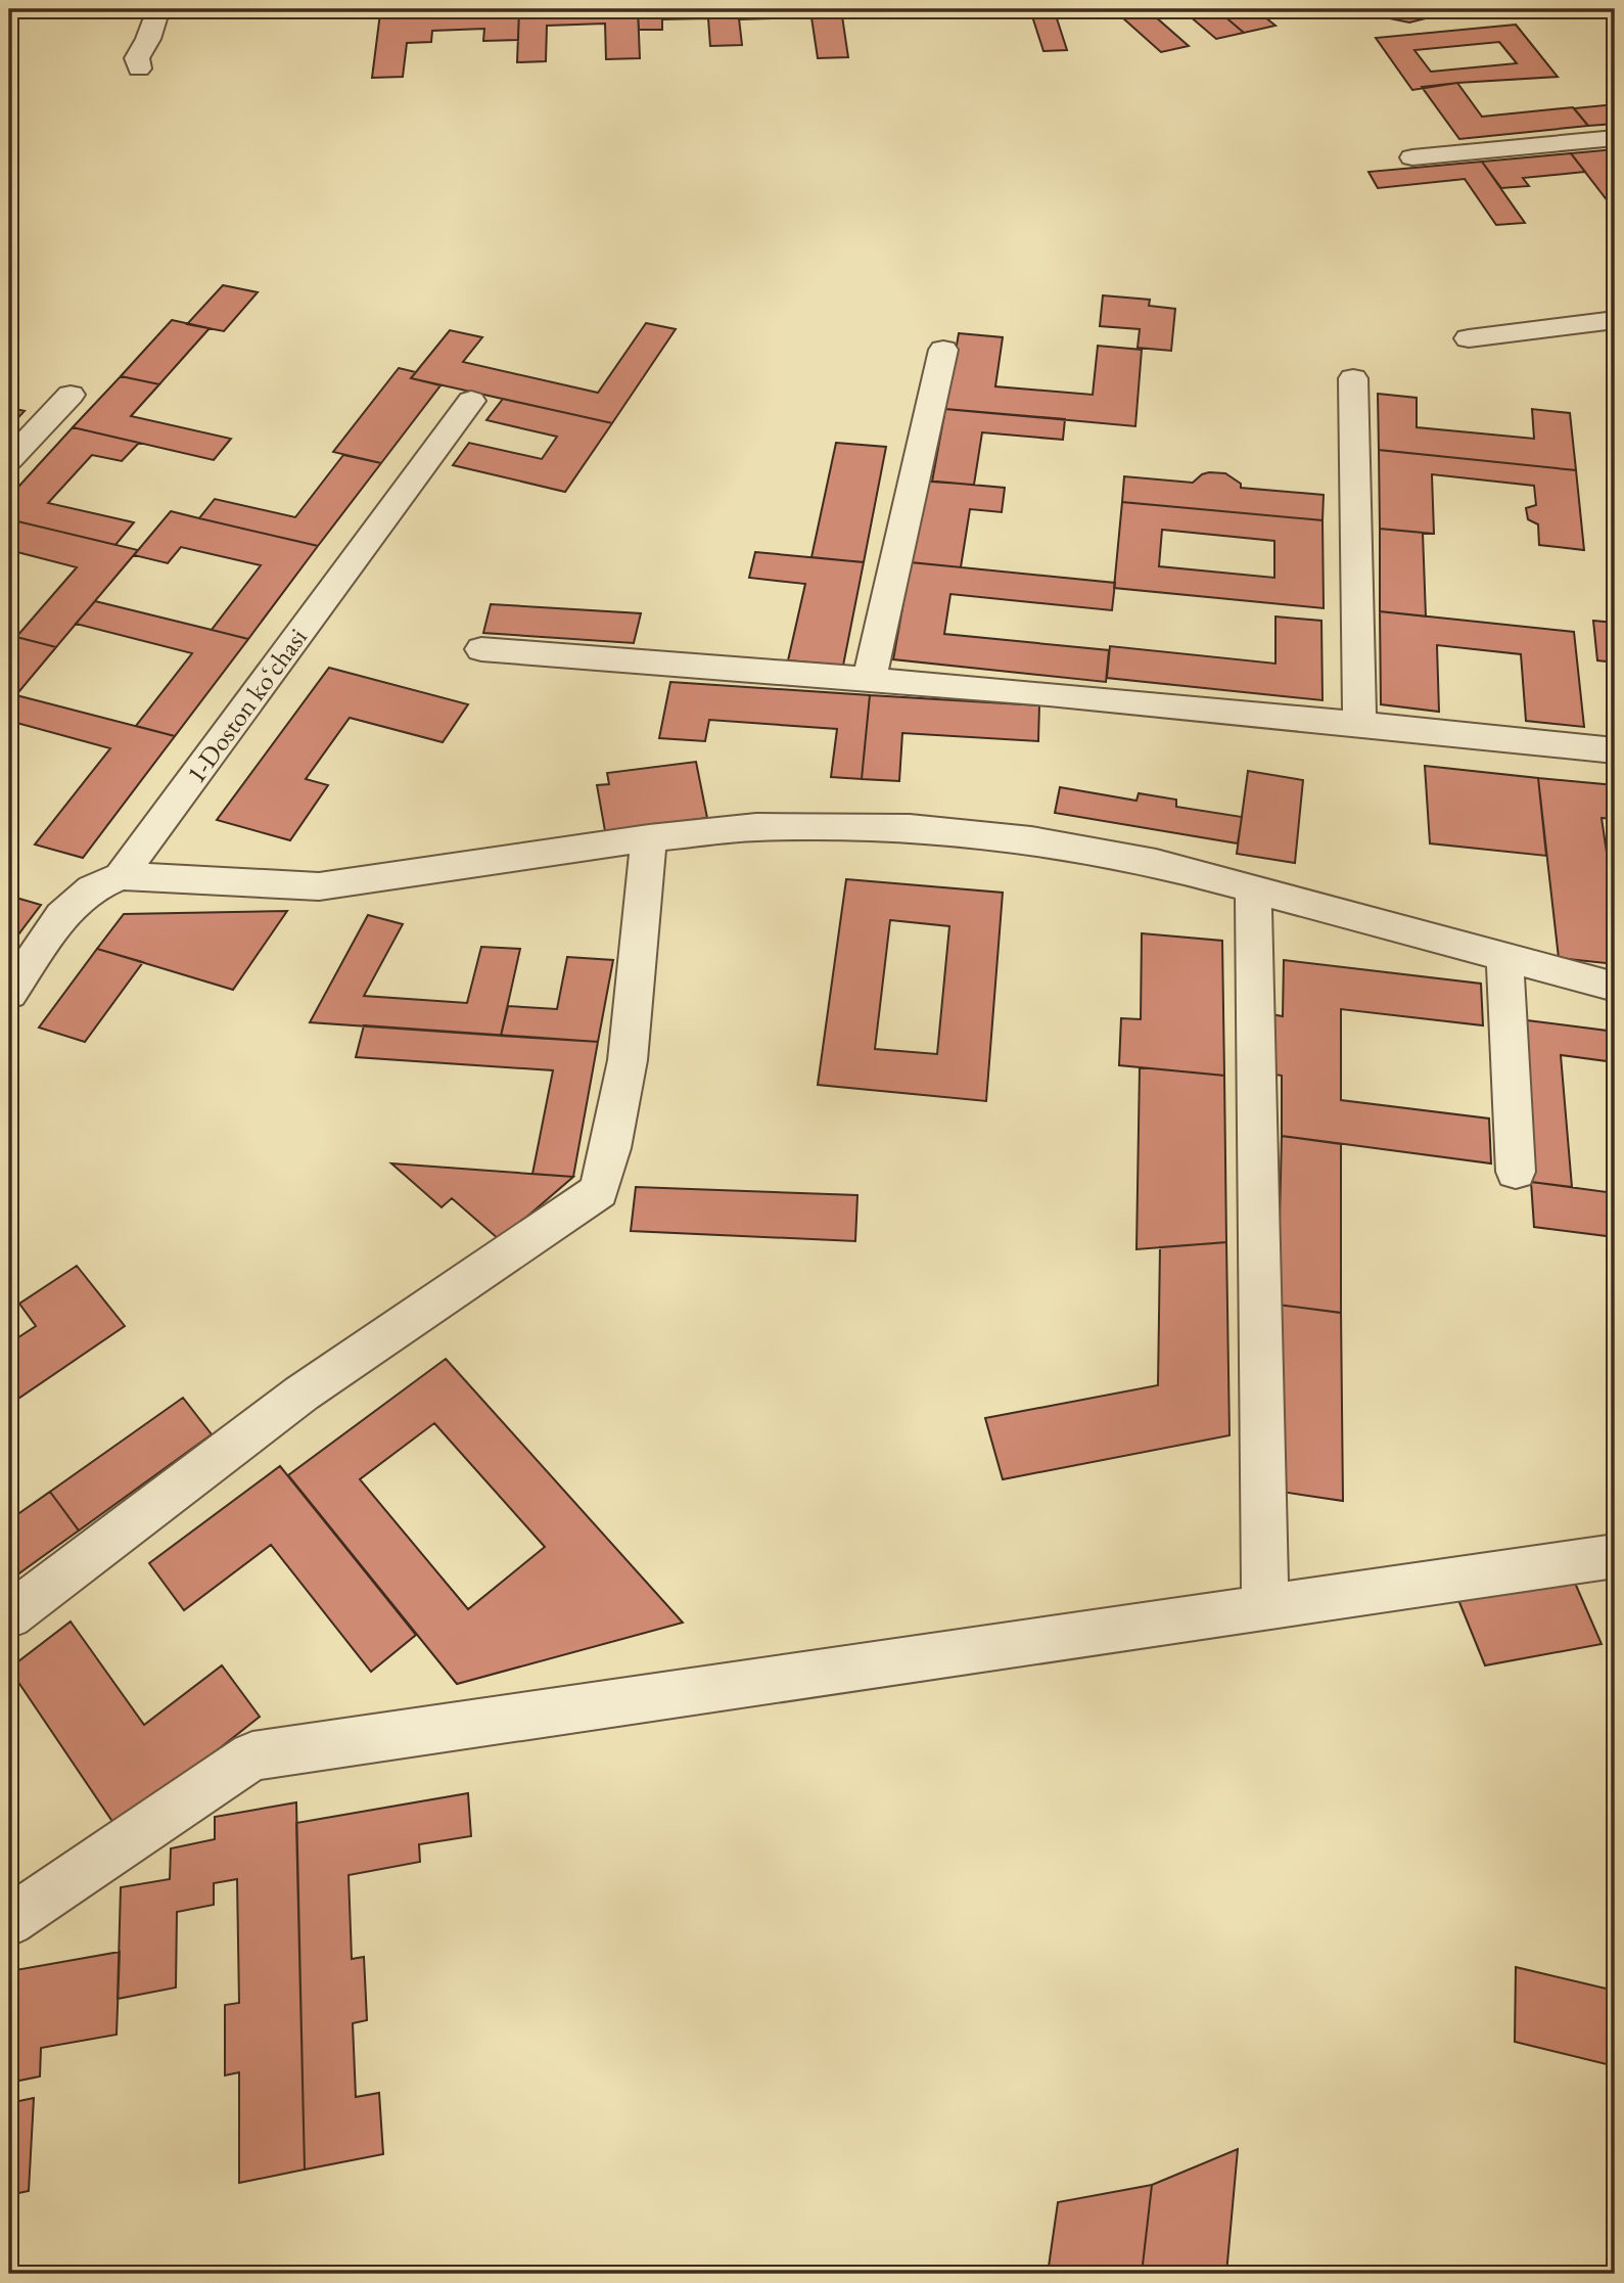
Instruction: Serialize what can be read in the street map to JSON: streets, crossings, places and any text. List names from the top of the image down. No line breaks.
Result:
{"streets":{"street":["1-Doston koʻchasi"]}}
